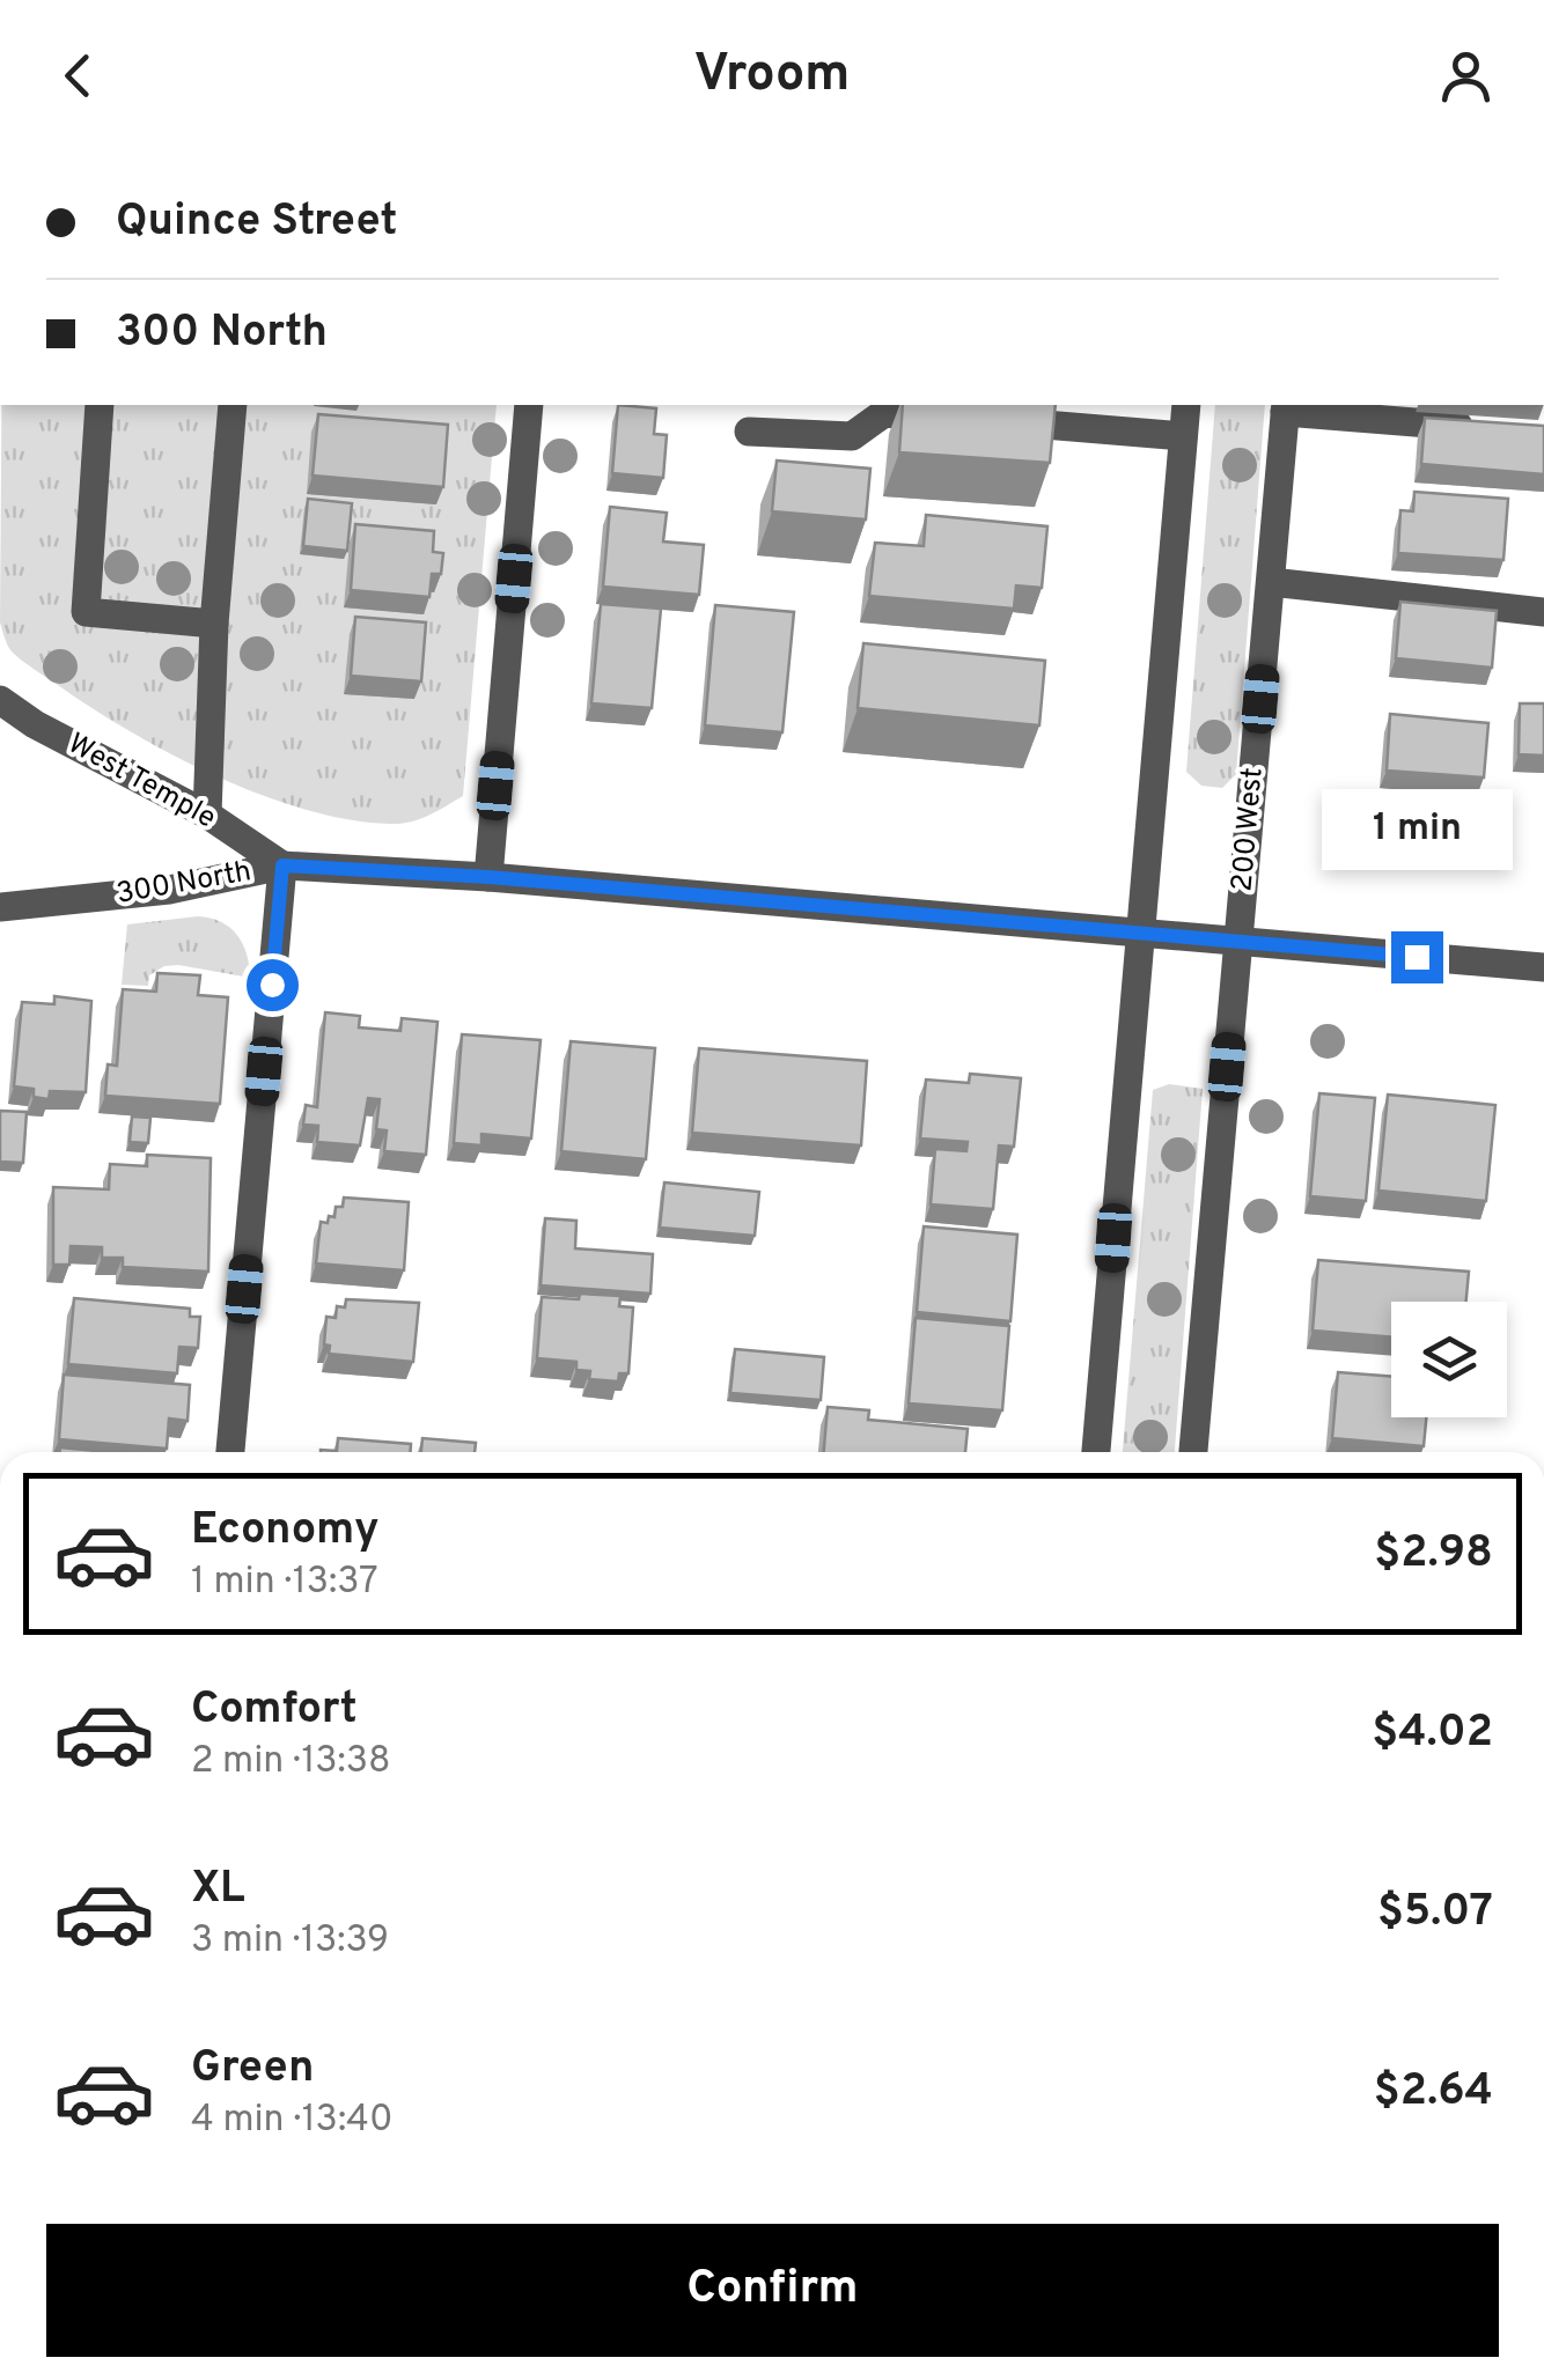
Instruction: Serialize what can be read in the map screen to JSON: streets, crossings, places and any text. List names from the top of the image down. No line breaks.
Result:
{"streets":{"street":["West Temple","200 West","300 North"]},"crossings":[["West Temple","300 North"],["200 West","300 North"]],"page":{"header":"Vroom","banner":["Quince Street","300 North"],"bubble":"1 min","list":[{"name":"Economy","note":"1 min · 13:37","value":"$2.98"},{"name":"Comfort","note":"2 min · 13:38","value":"$4.02"},{"name":"XL","note":"3 min · 13:39","value":"$5.07"},{"name":"Green","note":"4 min · 13:40","value":"$2.64"}],"buttons":"Confirm"}}
